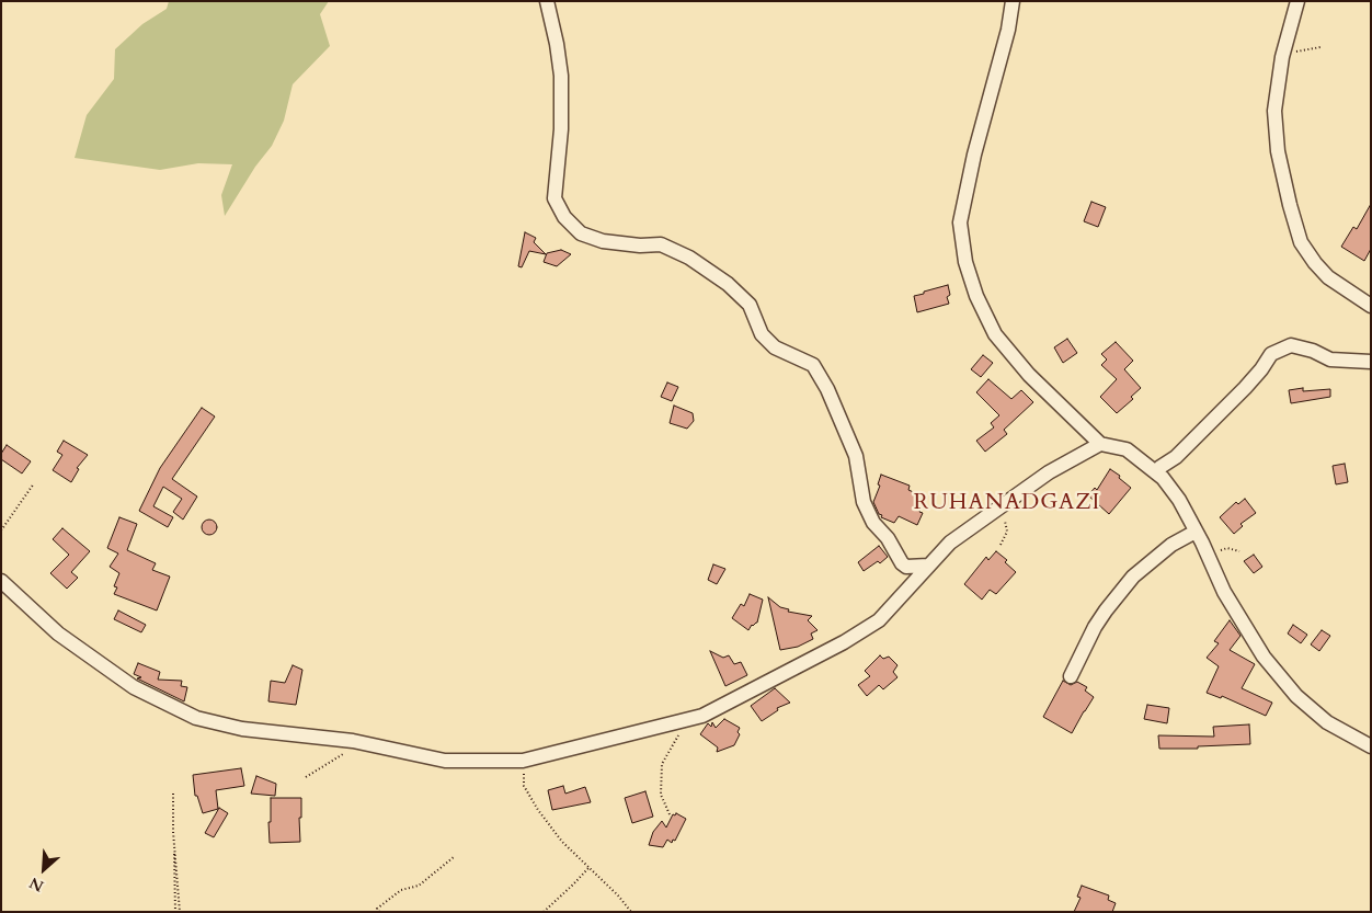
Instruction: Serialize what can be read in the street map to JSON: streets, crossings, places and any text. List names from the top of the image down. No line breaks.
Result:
{"districts":["RUHANADGAZI"],"north":"bottom left"}
